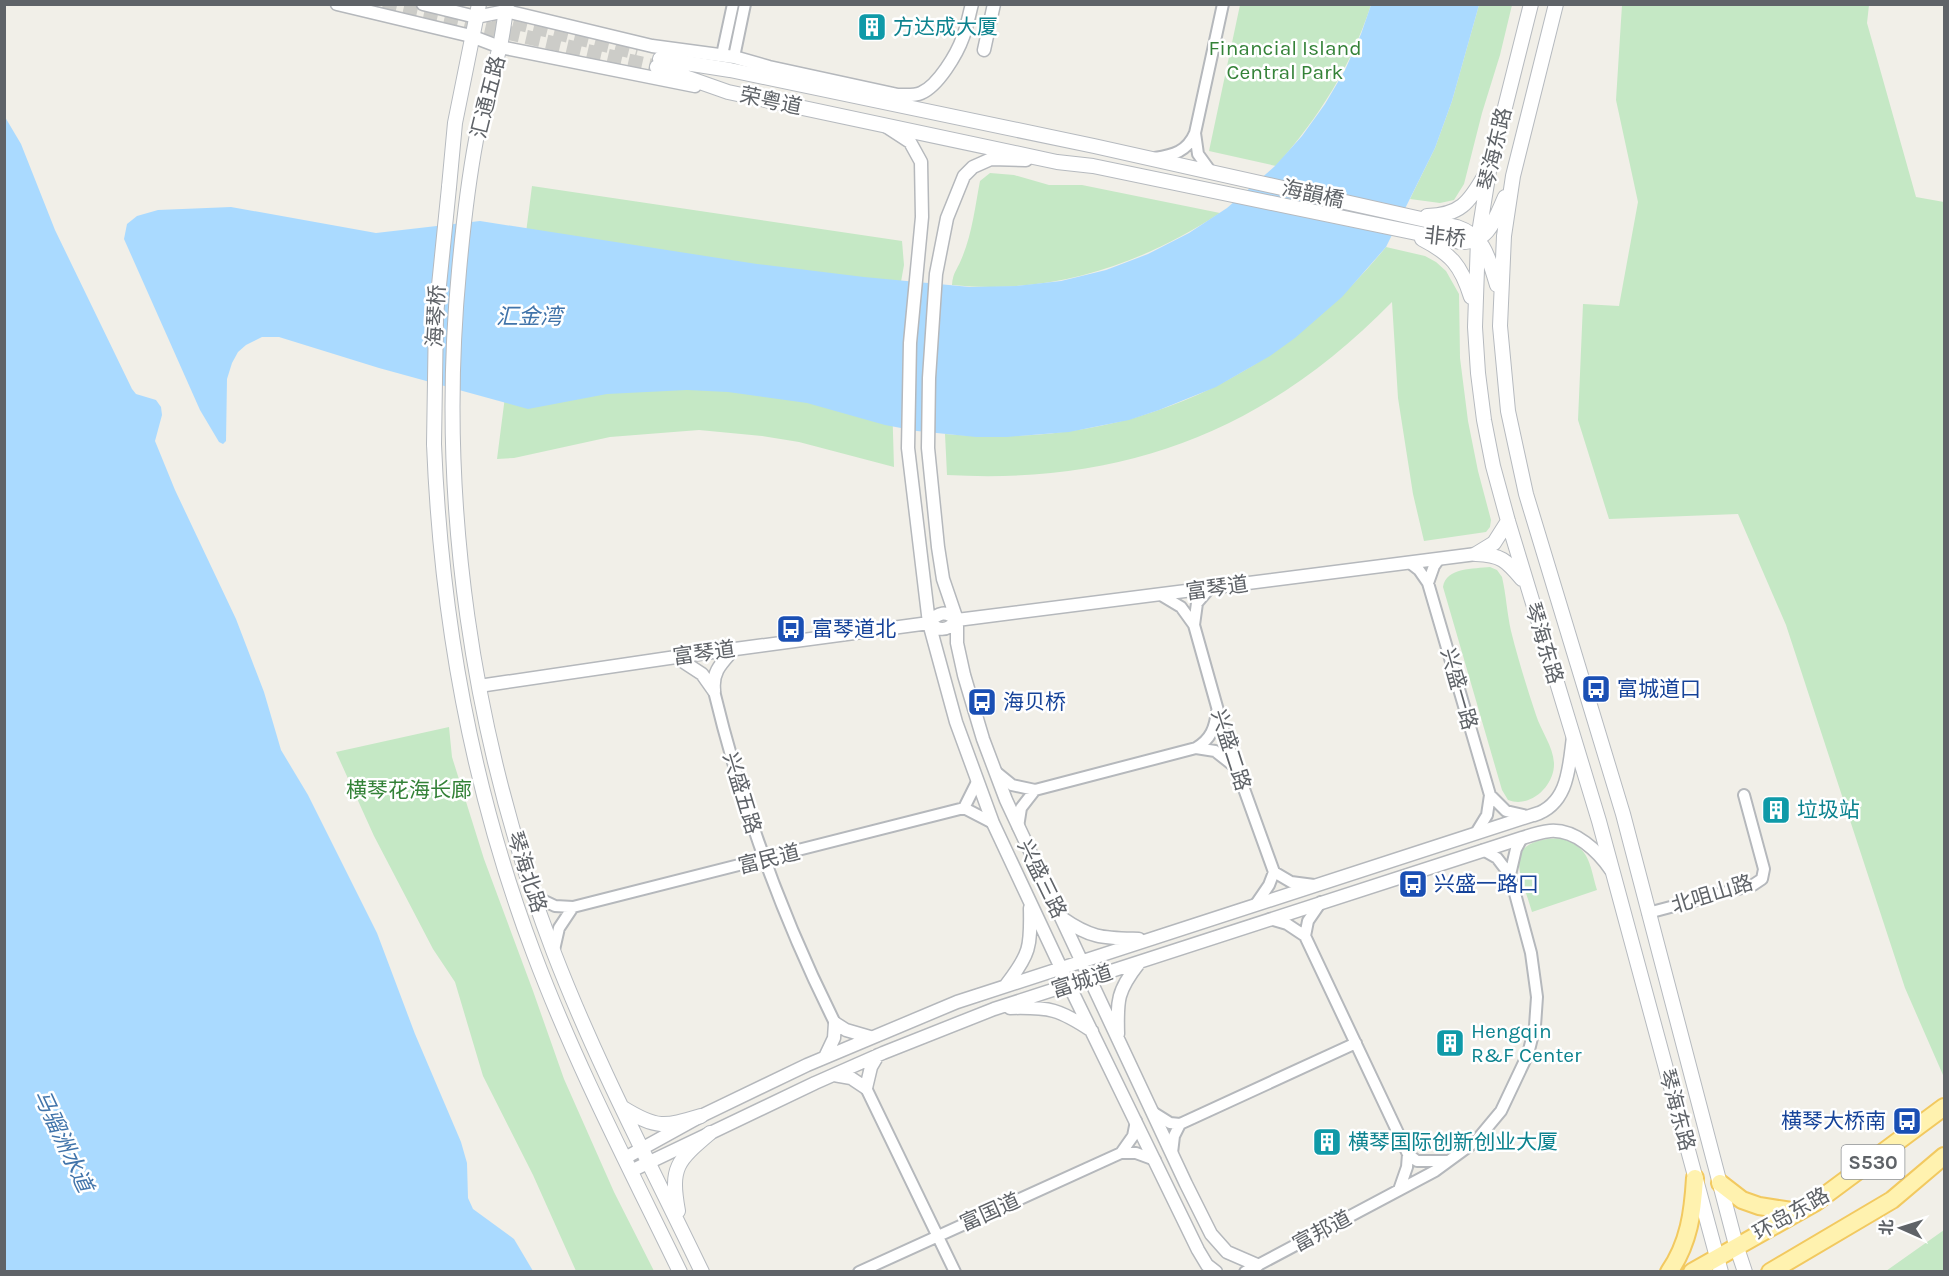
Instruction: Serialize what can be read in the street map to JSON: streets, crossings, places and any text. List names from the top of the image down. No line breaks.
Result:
{"streets":{"main road":["汇通五路","荣粤道","琴海东路","海韻橋","非桥","海琴桥","琴海北路","S530","环岛东路"],"street":["富琴道","兴盛一路","兴盛二路","兴盛五路","富民道","兴盛三路","北咀山路","富城道","富国道","富邦道"]},"crossings":[["汇通五路","荣粤道"],["汇通五路","海琴桥"],["荣粤道","海韻橋"],["荣粤道","兴盛三路"],["琴海东路","非桥"],["琴海东路","北咀山路"],["琴海东路","富城道"],["琴海东路","环岛东路"],["海韻橋","非桥"],["海琴桥","琴海北路"],["富琴道","兴盛一路"],["富琴道","兴盛二路"],["富琴道","琴海北路"],["富琴道","兴盛三路"],["兴盛五路","富民道"],["琴海北路","富城道"],["兴盛三路","富城道"],["兴盛三路","富邦道"]],"water":["汇金湾","马骝洲水道"],"parks":["Financial Island Central Park","横琴花海长廊"],"places":{"building":["方达成大厦","垃圾站","Hengqin R&F Center","横琴国际创新创业大厦"],"bus stop":["富琴道北","富城道口","海贝桥","兴盛一路口","横琴大桥南"]},"north":"left"}
